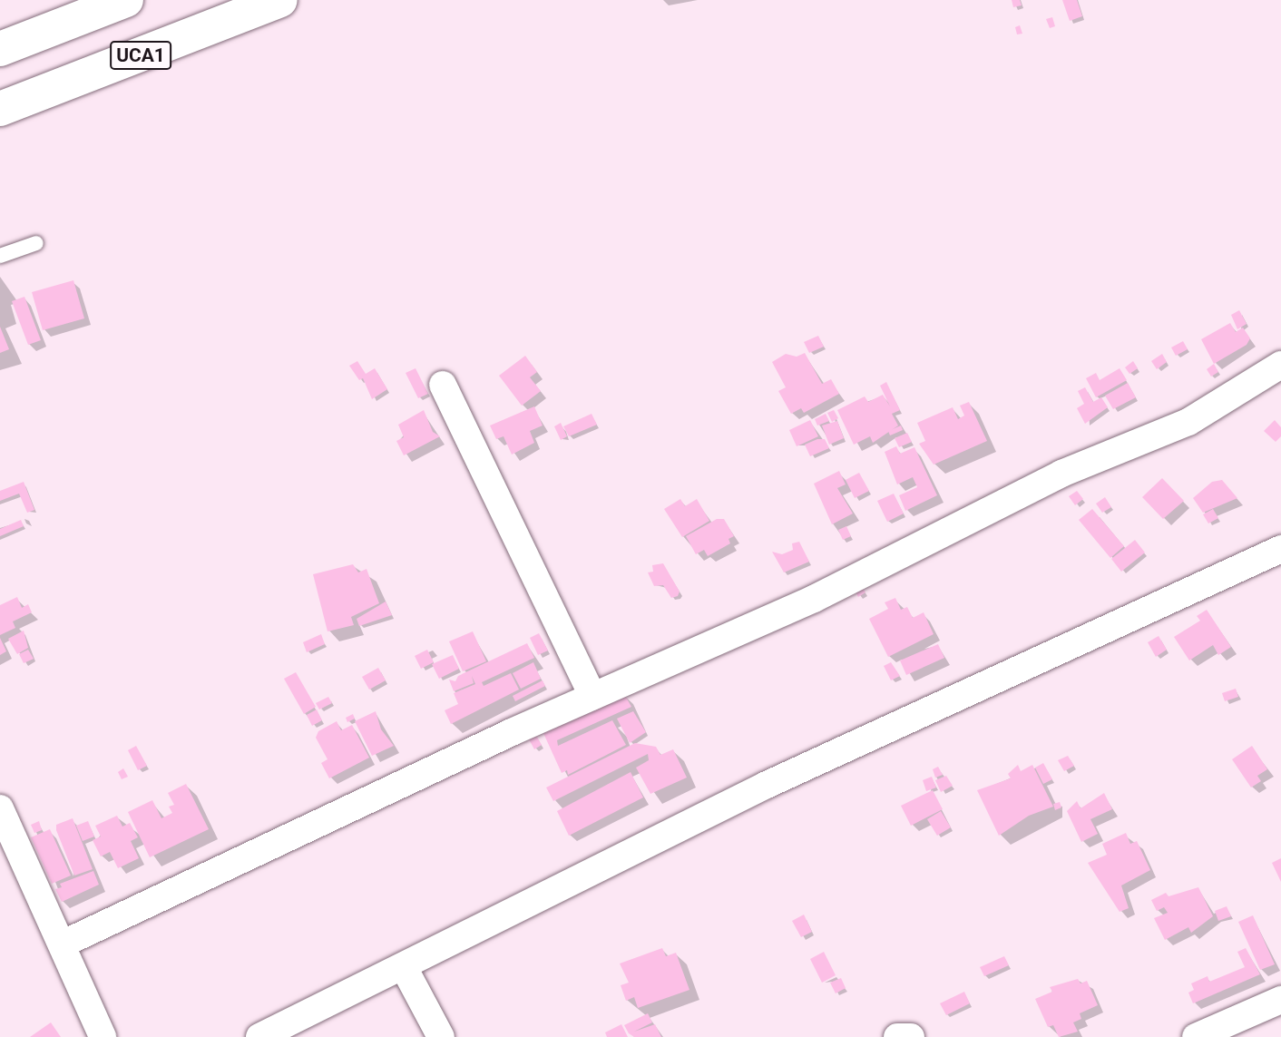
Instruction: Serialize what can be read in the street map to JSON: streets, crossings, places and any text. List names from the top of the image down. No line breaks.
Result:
{"streets":{"main road":["UCA1"]}}
